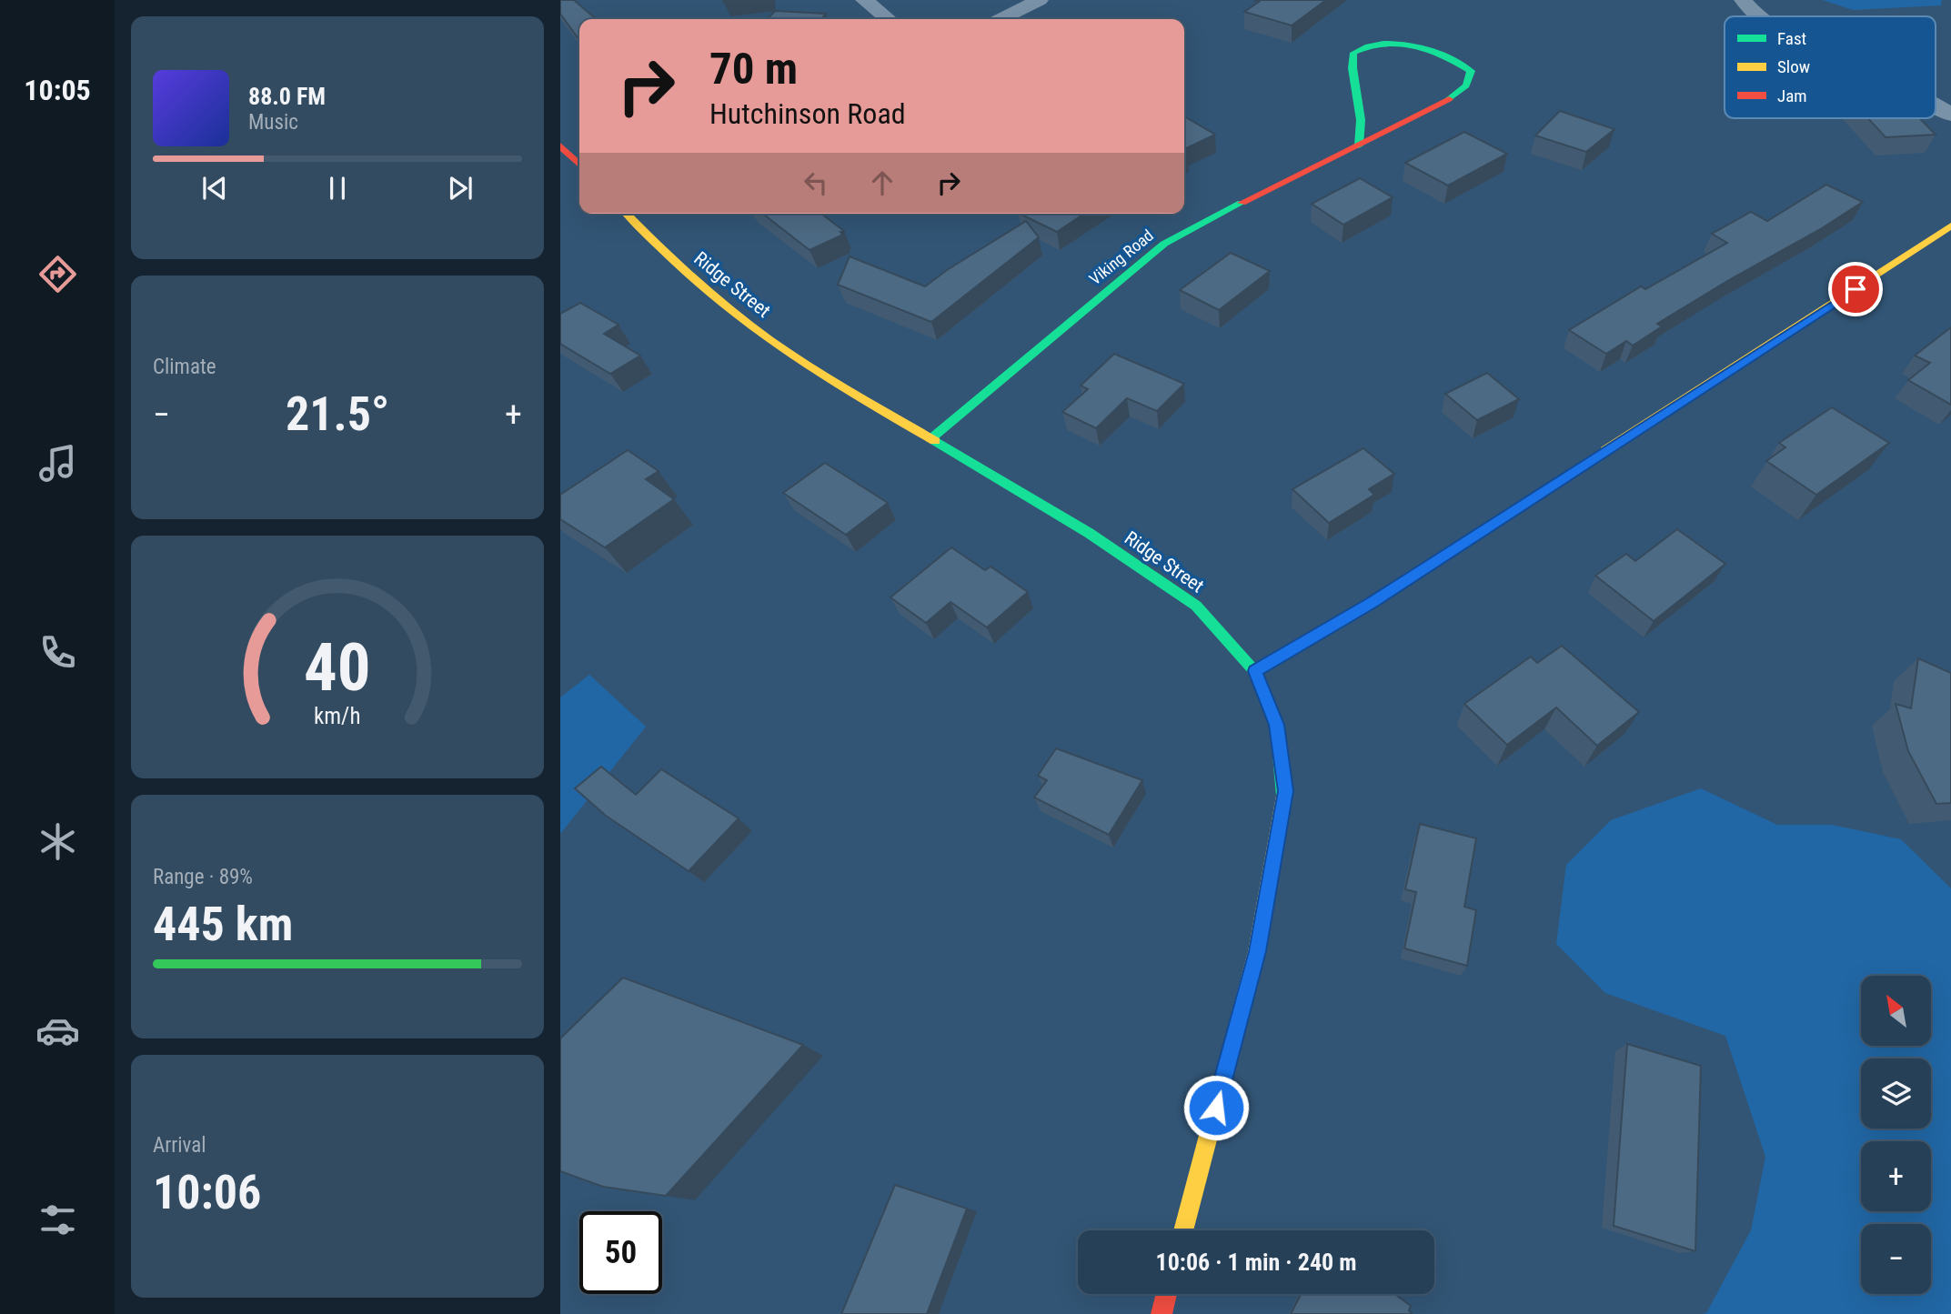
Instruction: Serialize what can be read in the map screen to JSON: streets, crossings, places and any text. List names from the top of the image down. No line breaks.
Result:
{"streets":{"street":["Viking Road","Ridge Street"]},"crossings":[["Viking Road","Ridge Street"]],"legend":["Fast","Slow","Jam"],"north":"top left","page":{"tabs":"10:05","turn":["70 m","Hutchinson Road"],"song":["88.0 FM","Music"],"tile":["Climate",["Range · 89%","445 km"],["Arrival","10:06"]],"heat":["−","21.5°","+"],"map_buttons":["+","−"],"limit":"50","trip":"10:06 · 1 min · 240 m","gauge":["40","km/h"]}}
